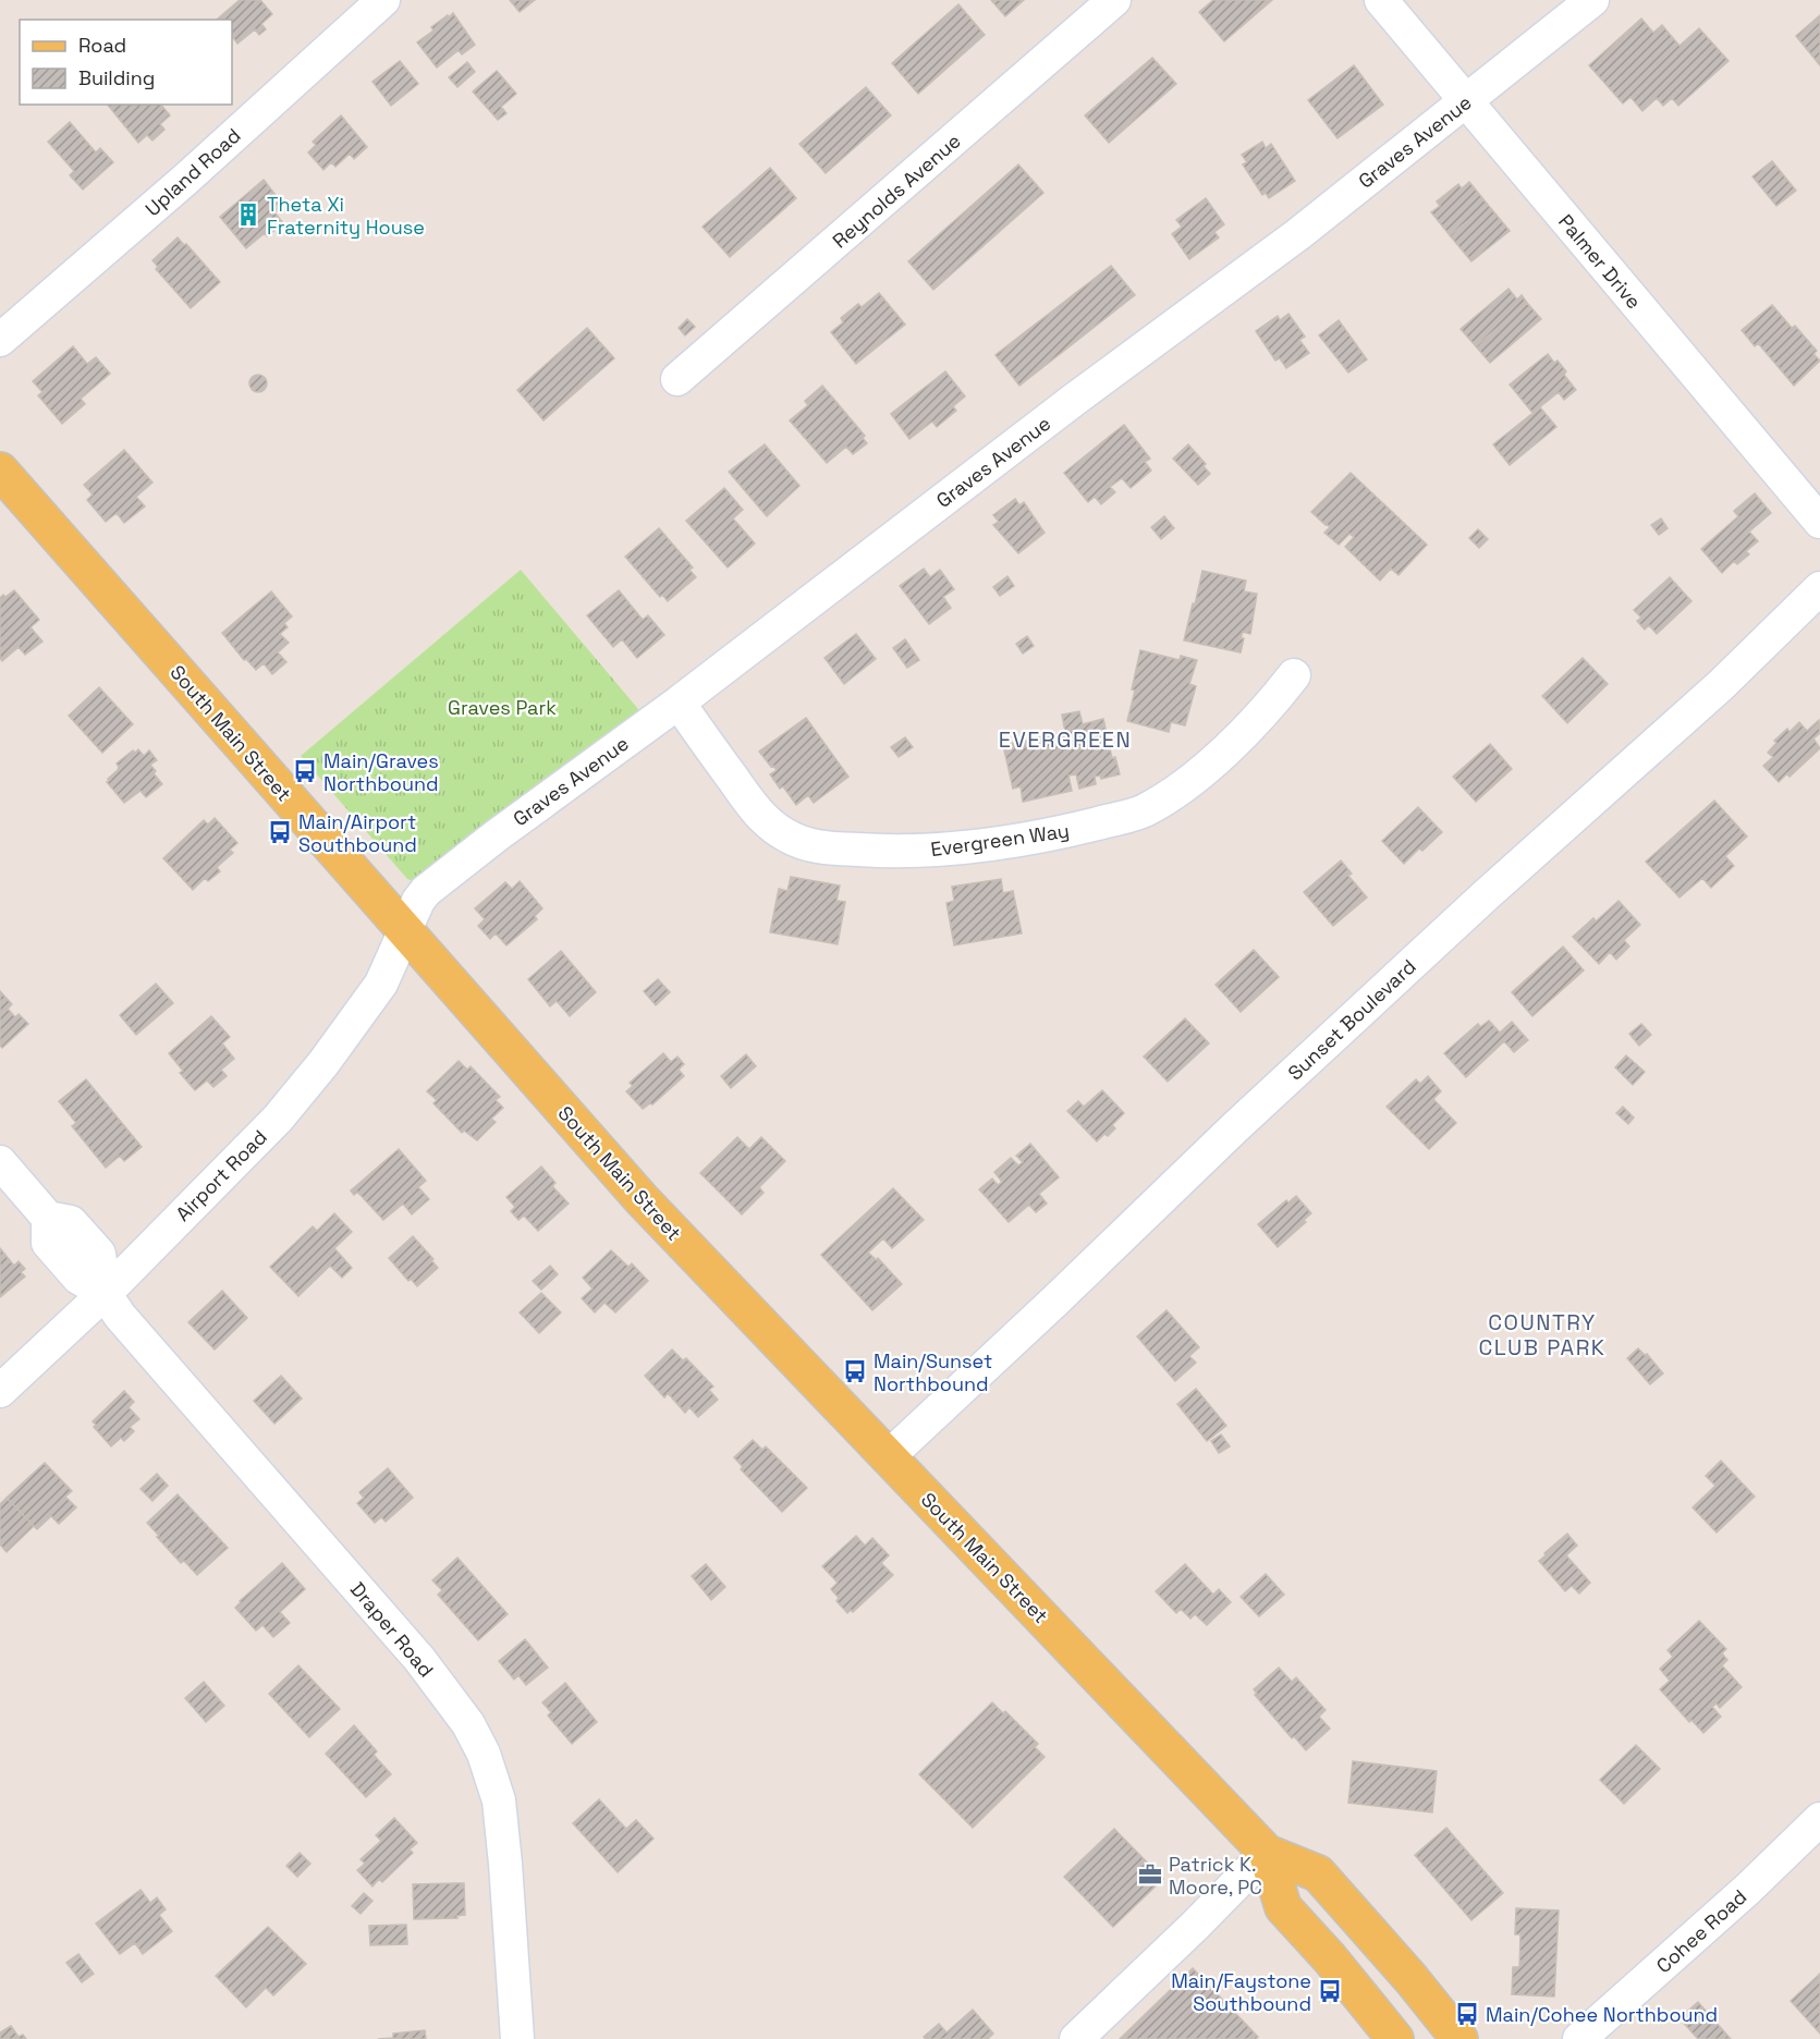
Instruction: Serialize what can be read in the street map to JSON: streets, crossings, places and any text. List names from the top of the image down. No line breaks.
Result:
{"streets":{"main road":["South Main Street"],"street":["Graves Avenue","Upland Road","Reynolds Avenue","Palmer Drive","Evergreen Way","Sunset Boulevard","Airport Road","Draper Road","Cohee Road"]},"crossings":[["Graves Avenue","Palmer Drive"],["Graves Avenue","South Main Street"],["Graves Avenue","Evergreen Way"],["Graves Avenue","Airport Road"],["South Main Street","Sunset Boulevard"],["South Main Street","Airport Road"],["Airport Road","Draper Road"]],"districts":["EVERGREEN","COUNTRY CLUB PARK"],"parks":["Graves Park"],"places":{"building":["Theta Xi Fraternity House"],"bus stop":["Main/Graves Northbound","Main/Airport Southbound","Main/Sunset Northbound","Main/Faystone Southbound","Main/Cohee Northbound"],"office":["Patrick K. Moore, PC"]},"legend":["Road","Building"]}
